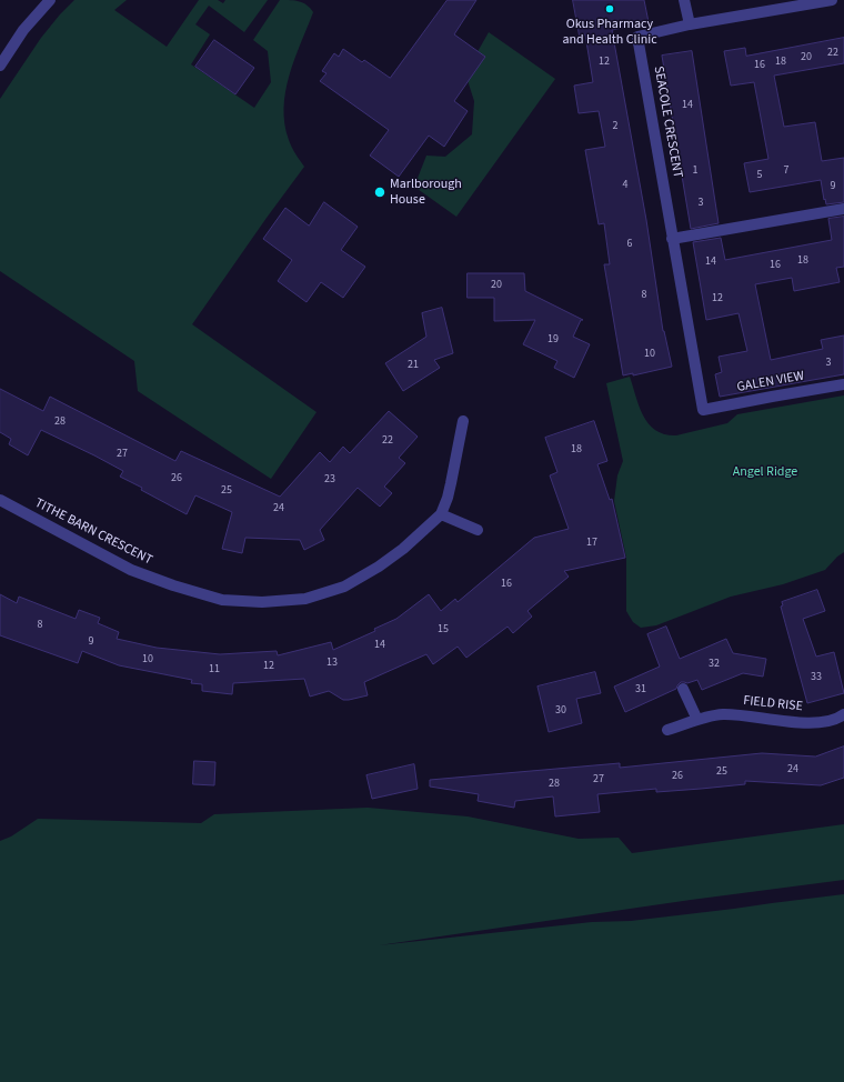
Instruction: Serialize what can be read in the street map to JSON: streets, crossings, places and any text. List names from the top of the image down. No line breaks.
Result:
{"streets":{"street":["SEACOLE CRESCENT","GALEN VIEW","TITHE BARN CRESCENT","FIELD RISE"]},"crossings":[["SEACOLE CRESCENT","GALEN VIEW"]],"parks":["Angel Ridge"],"places":["Okus Pharmacy and Health Clinic","Marlborough House"],"house_numbers":["22","20","12","18","16","14","2","1","7","5","4","9","3","6","18","14","16","20","8","12","19","10","3","21","28","22","18","27","26","23","25","24","17","16","8","15","9","14","10","13","32","12","11","33","31","30","24","25","26","27","28"]}
